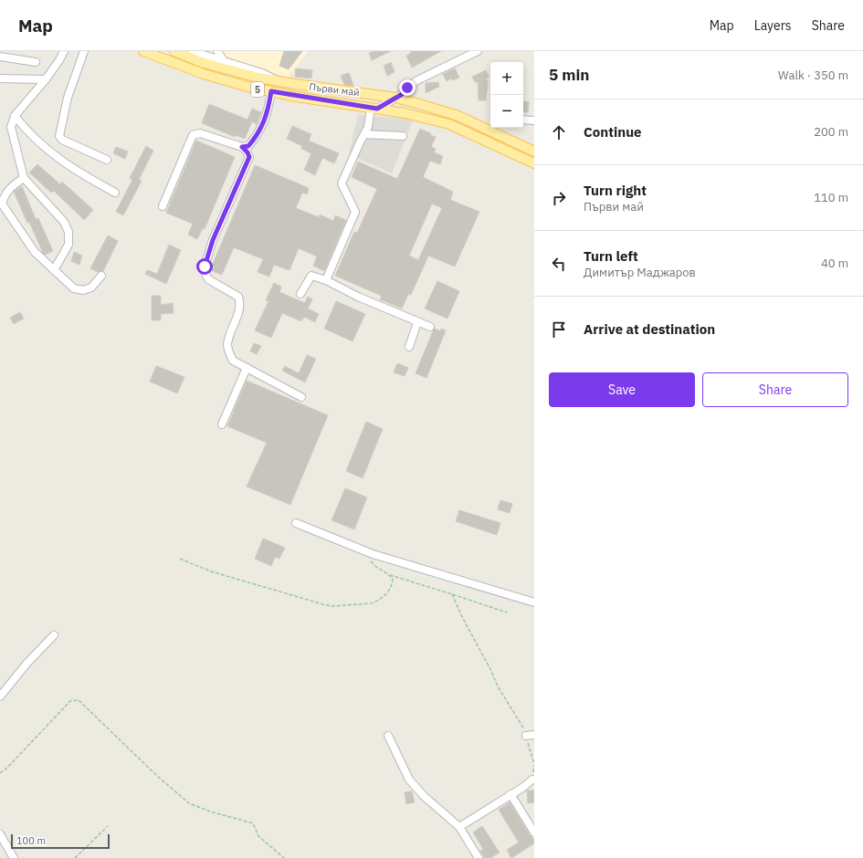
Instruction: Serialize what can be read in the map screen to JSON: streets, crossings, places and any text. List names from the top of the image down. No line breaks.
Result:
{"streets":{"main road":["5","Първи май"]},"scale_bar":"100 m","page":{"header":"Map","nav":["Map","Layers","Share"],"heading":["5 min","Walk · 350 m"],"map_buttons":["+","−"],"list":[["Continue","200 m"],["Turn right","Първи май","110 m"],["Turn left","Димитър Маджаров","40 m"],"Arrive at destination"],"buttons":["Save","Share"],"scale":"100 m"}}
